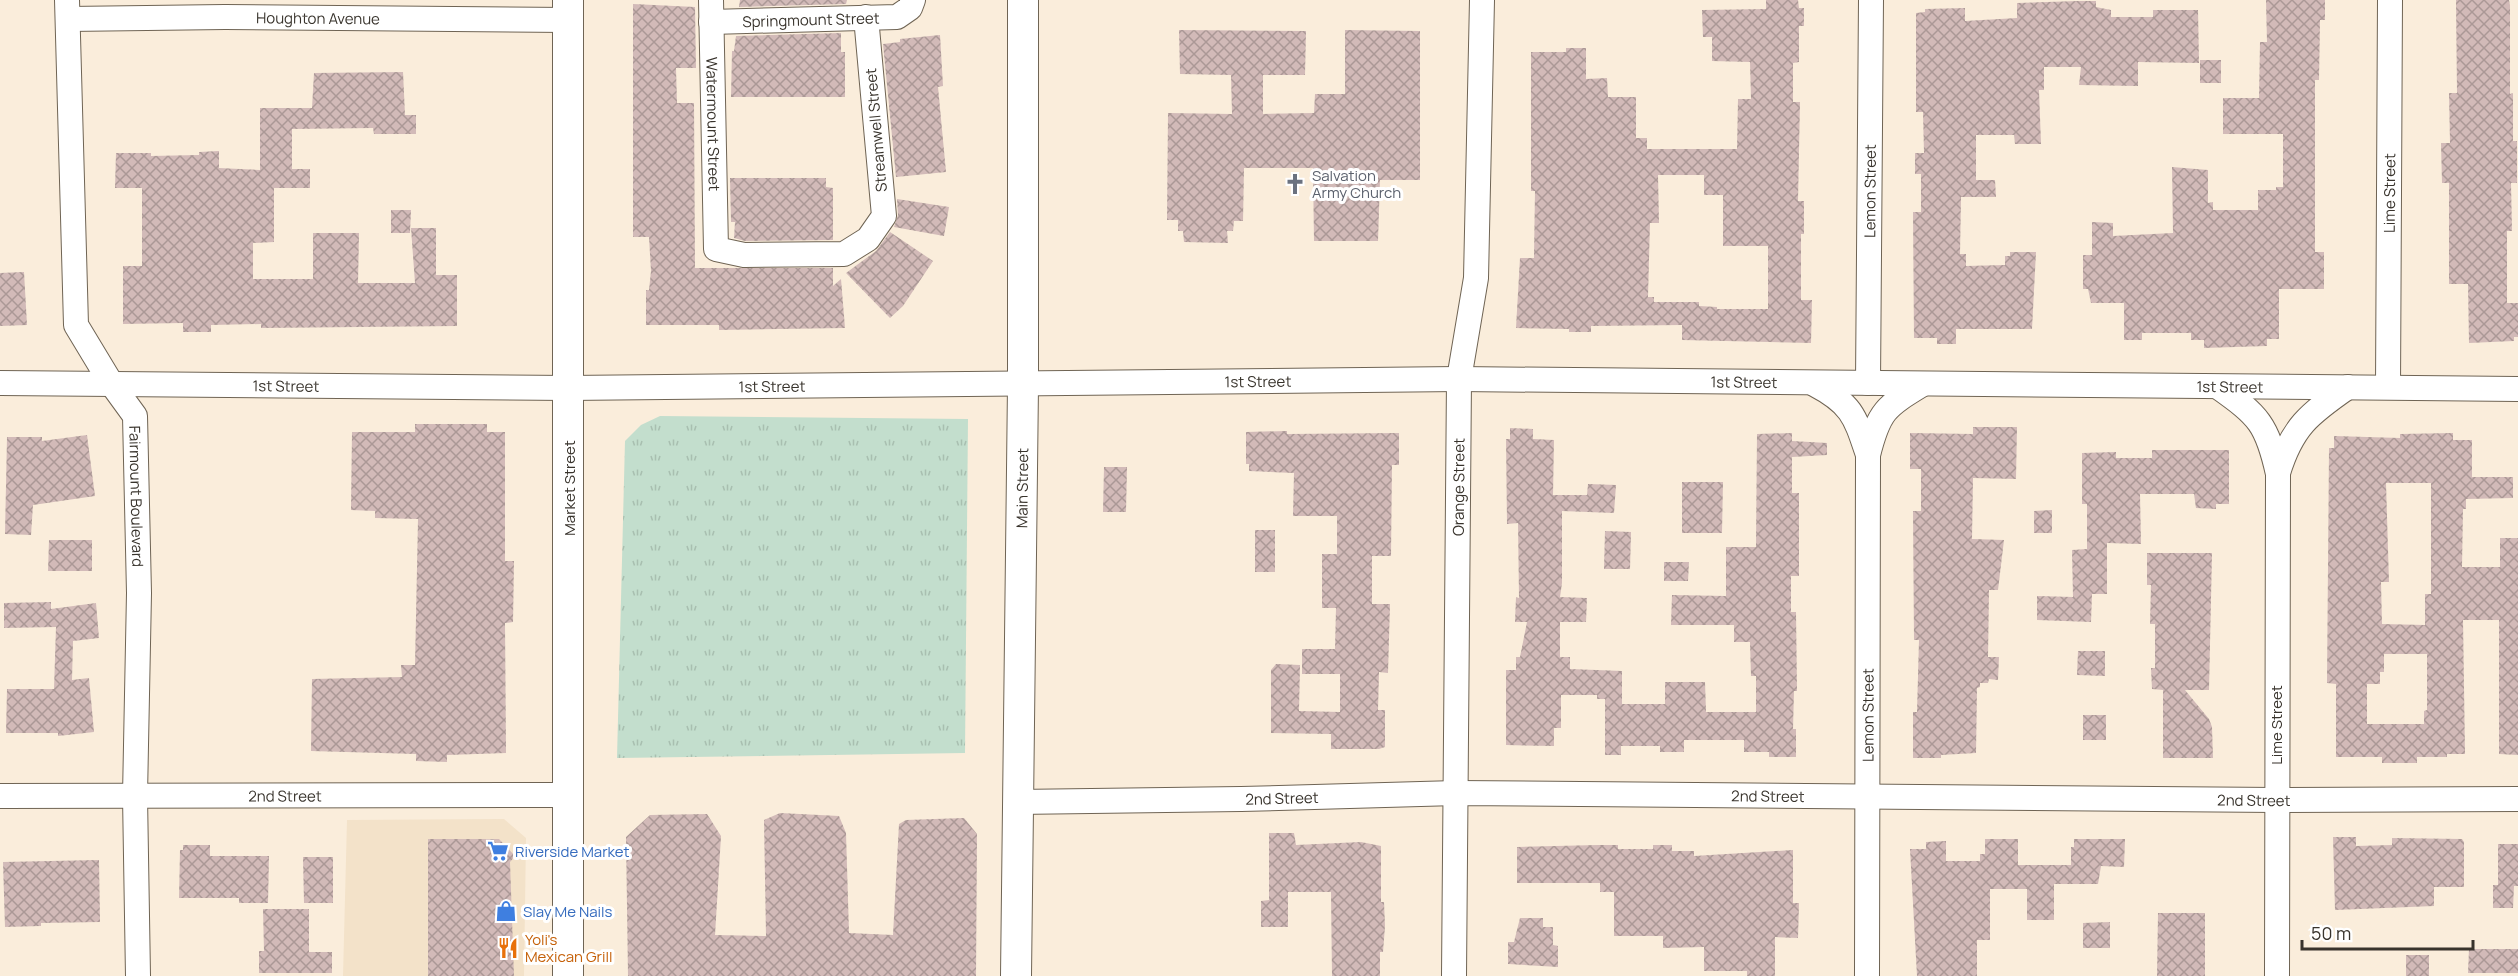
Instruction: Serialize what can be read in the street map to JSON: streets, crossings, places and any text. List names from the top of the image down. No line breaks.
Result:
{"streets":{"main road":["Market Street","Main Street"],"street":["Houghton Avenue","Springmount Street","Watermount Street","Streamwell Street","Lemon Street","Lime Street","1st Street","Orange Street","Fairmount Boulevard","2nd Street"]},"crossings":[["Houghton Avenue","Market Street"],["Houghton Avenue","Fairmount Boulevard"],["Springmount Street","Watermount Street"],["Springmount Street","Streamwell Street"],["Watermount Street","Streamwell Street"],["Lemon Street","1st Street"],["Lemon Street","2nd Street"],["Lime Street","1st Street"],["Lime Street","2nd Street"],["1st Street","Orange Street"],["1st Street","Market Street"],["1st Street","Main Street"],["1st Street","Fairmount Boulevard"],["Orange Street","2nd Street"],["Market Street","2nd Street"],["Main Street","2nd Street"],["Fairmount Boulevard","2nd Street"]],"places":{"church":["Salvation Army Church"],"supermarket":["Riverside Market"],"shop":["Slay Me Nails"],"restaurant":["Yoli's Mexican Grill"]},"scale_bar":"50 m"}
